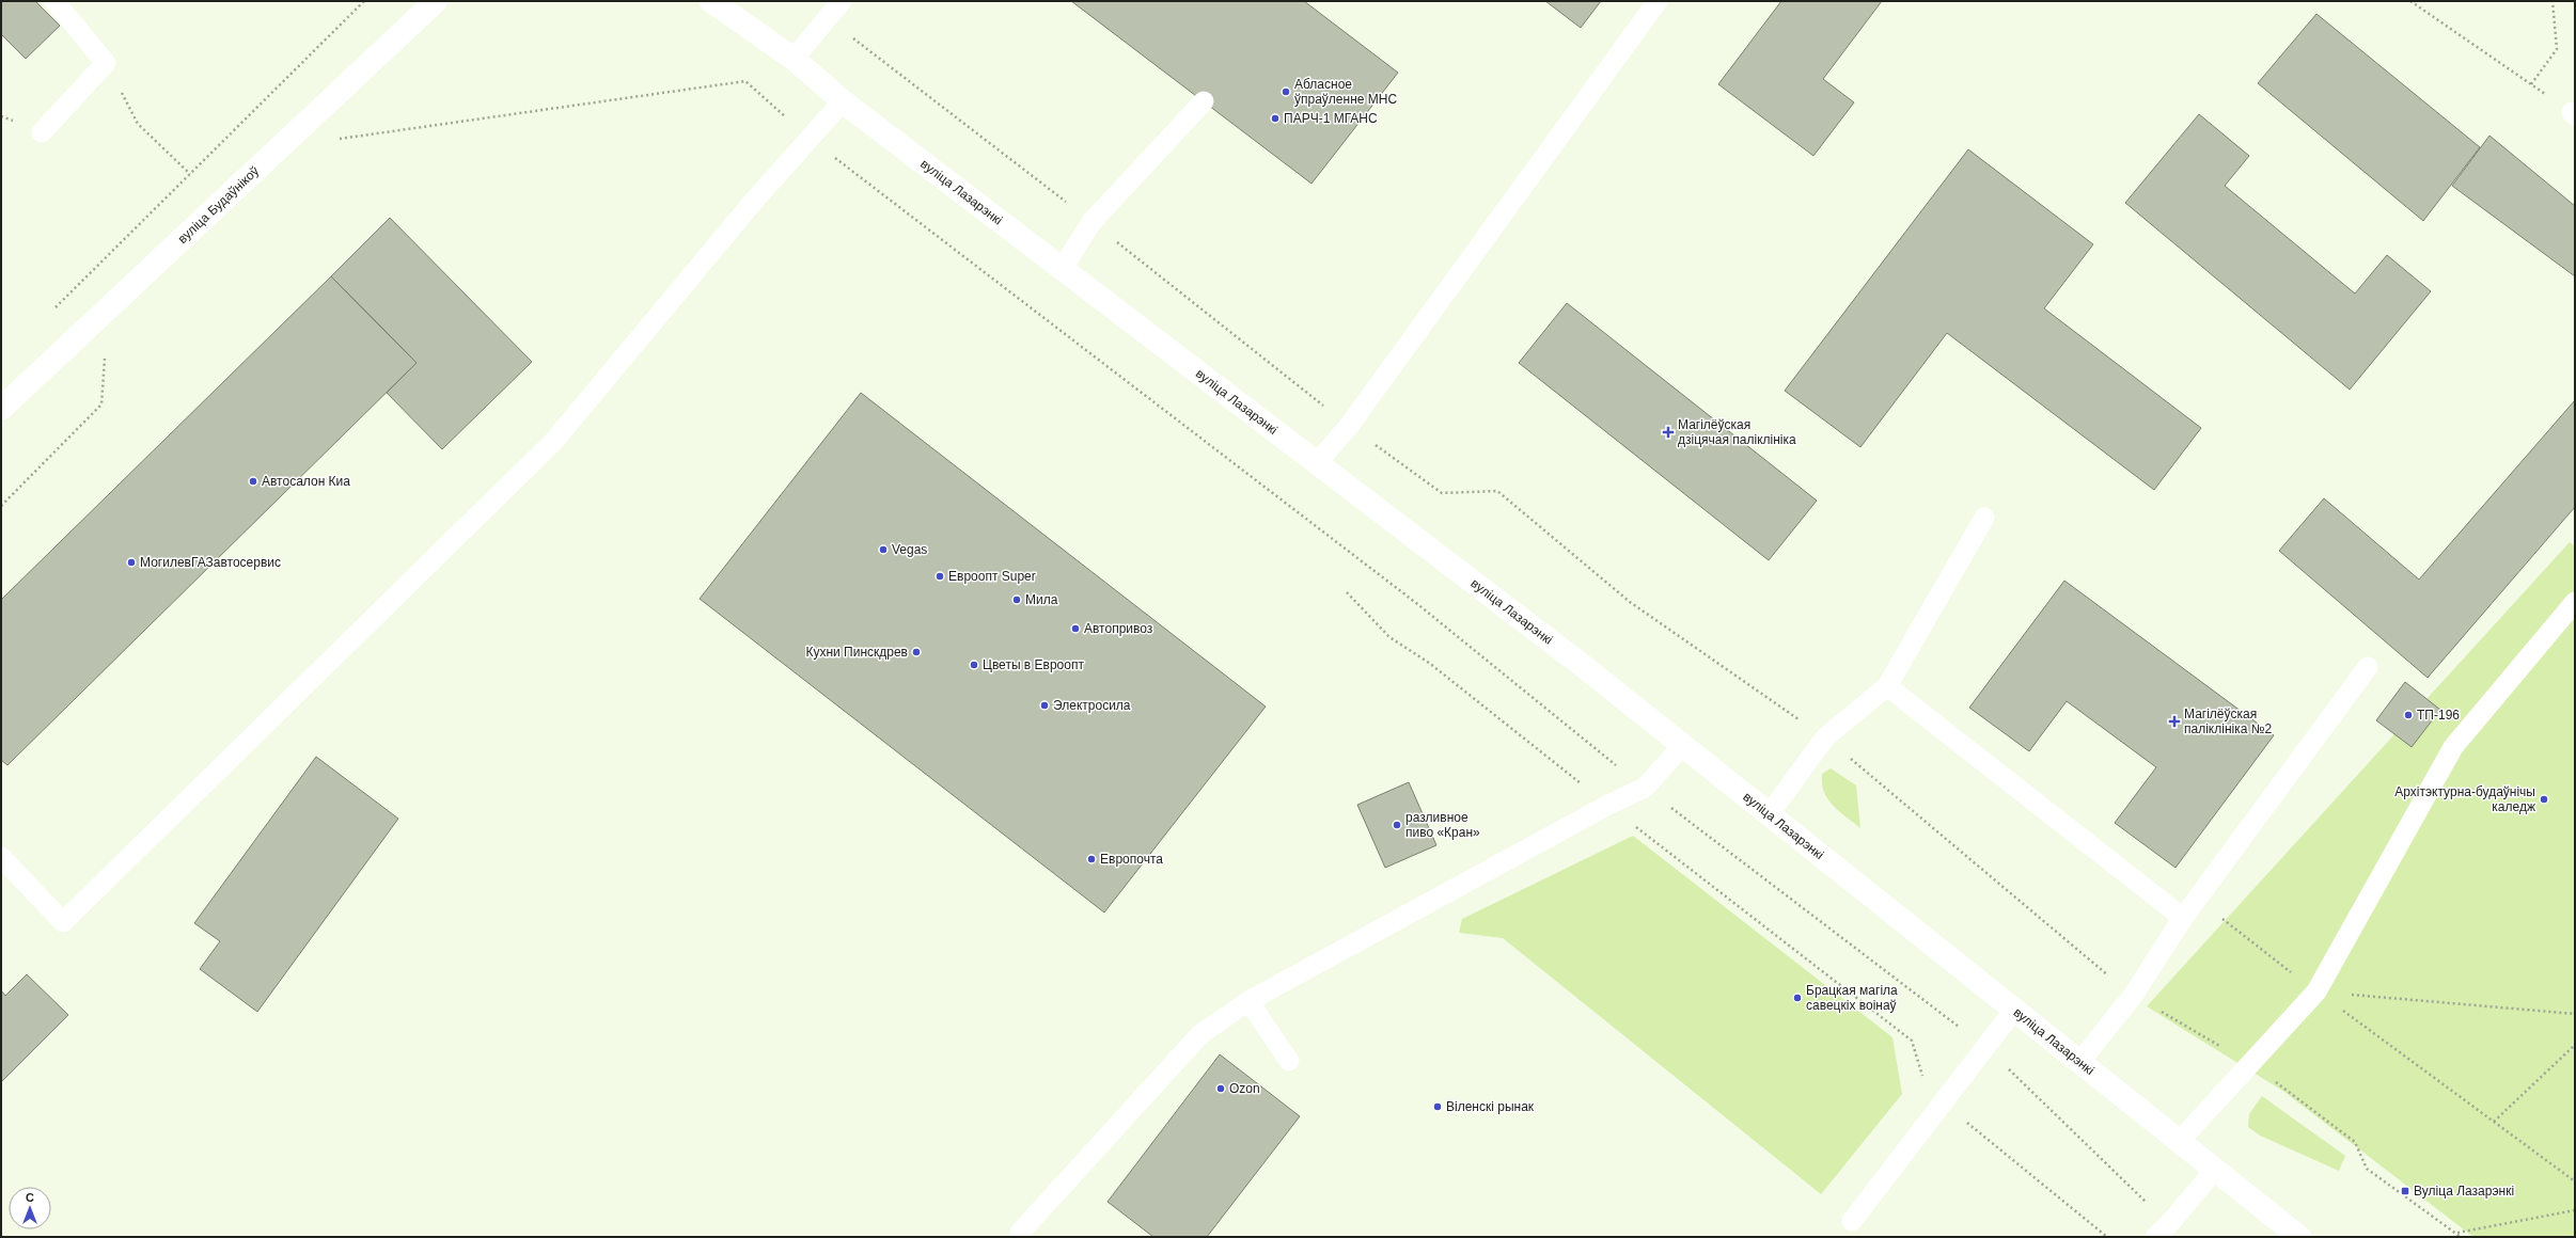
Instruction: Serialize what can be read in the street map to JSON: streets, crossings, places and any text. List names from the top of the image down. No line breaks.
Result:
{"streets":{"main road":["вуліца Лазарэнкі","вуліца Будаўнікоў"]},"places":{"other":["Абласное ўпраўленне МНС","ПАРЧ-1 МГАНС","Автосалон Киа","Vegas","МогилевГАЗавтосервис","Евроопт Super","Мила","Автопривоз","Кухни Пинскдрев","Цветы в Евроопт","Электросила","ТП-196","Архітэктурна-будаўнічы каледж","разливное пиво «Кран»","Европочта","Брацкая магіла савецкіх воінаў","Ozon","Віленскі рынак"],"health":["Магілёўская дзіцячая паліклініка","Магілёўская паліклініка №2"],"transit":["Вуліца Лазарэнкі"]},"north":"top"}
